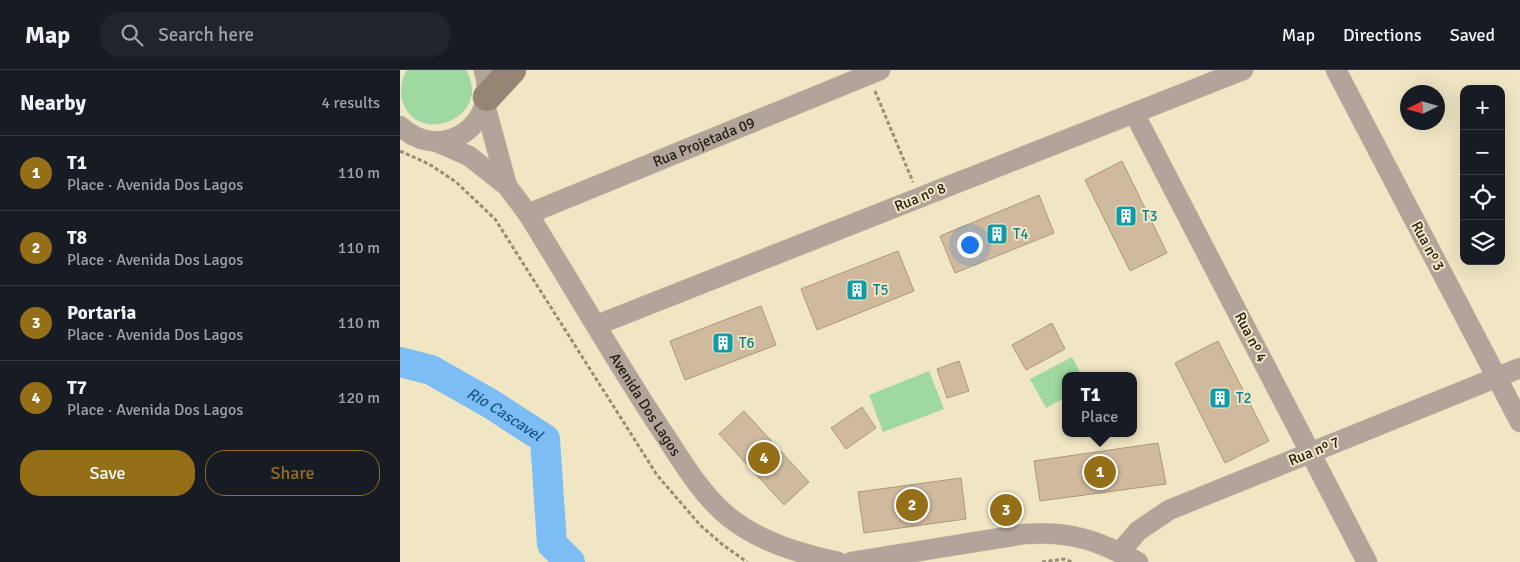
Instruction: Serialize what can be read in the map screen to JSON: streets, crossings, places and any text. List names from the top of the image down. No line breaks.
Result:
{"streets":{"street":["Rua Projetada 09","Rua nº 8","Rua nº 3","Rua nº 4","Avenida Dos Lagos","Rua nº 7"]},"crossings":[["Rua Projetada 09","Avenida Dos Lagos"],["Rua nº 8","Rua nº 4"],["Rua nº 8","Avenida Dos Lagos"],["Rua nº 3","Rua nº 7"],["Rua nº 4","Rua nº 7"]],"water":["Rio Cascavel"],"places":{"building":["T3","T4","T5","T6","T2"]},"north":"left","page":{"header":"Map","search":"Search here","nav":["Map","Directions","Saved"],"heading":["Nearby","4 results"],"map_buttons":["+","−"],"list":[{"mark":"1","name":"T1","note":"Place · Avenida Dos Lagos","value":"110 m"},{"mark":"2","name":"T8","note":"Place · Avenida Dos Lagos","value":"110 m"},{"mark":"3","name":"Portaria","note":"Place · Avenida Dos Lagos","value":"110 m"},{"mark":"4","name":"T7","note":"Place · Avenida Dos Lagos","value":"120 m"}],"popup":["T1","Place"],"buttons":["Save","Share"],"pins":["4","1","2","3"]}}
